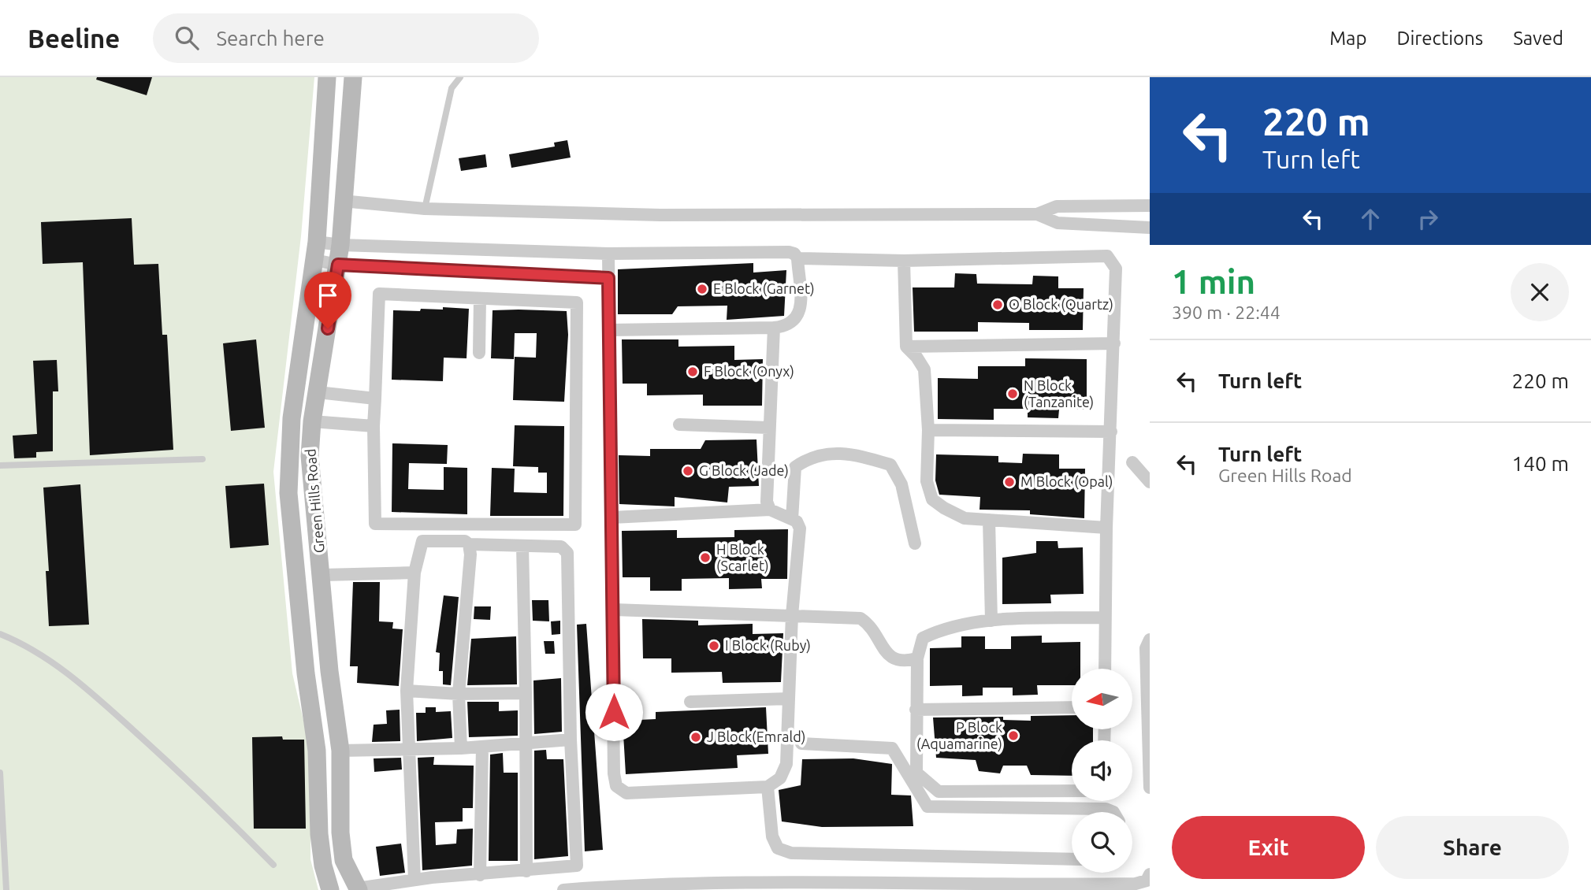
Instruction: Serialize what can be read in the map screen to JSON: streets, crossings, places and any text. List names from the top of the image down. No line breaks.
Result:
{"streets":{"street":["Green Hills Road"]},"places":["E Block (Garnet)","O Block (Quartz)","F Block (Onyx)","N Block (Tanzanite)","G Block (Jade)","M Block (Opal)","H Block (Scarlet)","I Block (Ruby)","P Block (Aquamarine)","J Block(Emrald)"],"north":"left","page":{"header":"Beeline","search":"Search here","nav":["Map","Directions","Saved"],"turn":["220 m","Turn left"],"heading":["1 min","390 m · 22:44"],"list":[{"name":"Turn left","value":"220 m"},{"name":"Turn left","note":"Green Hills Road","value":"140 m"}],"buttons":["Exit","Share"]}}
